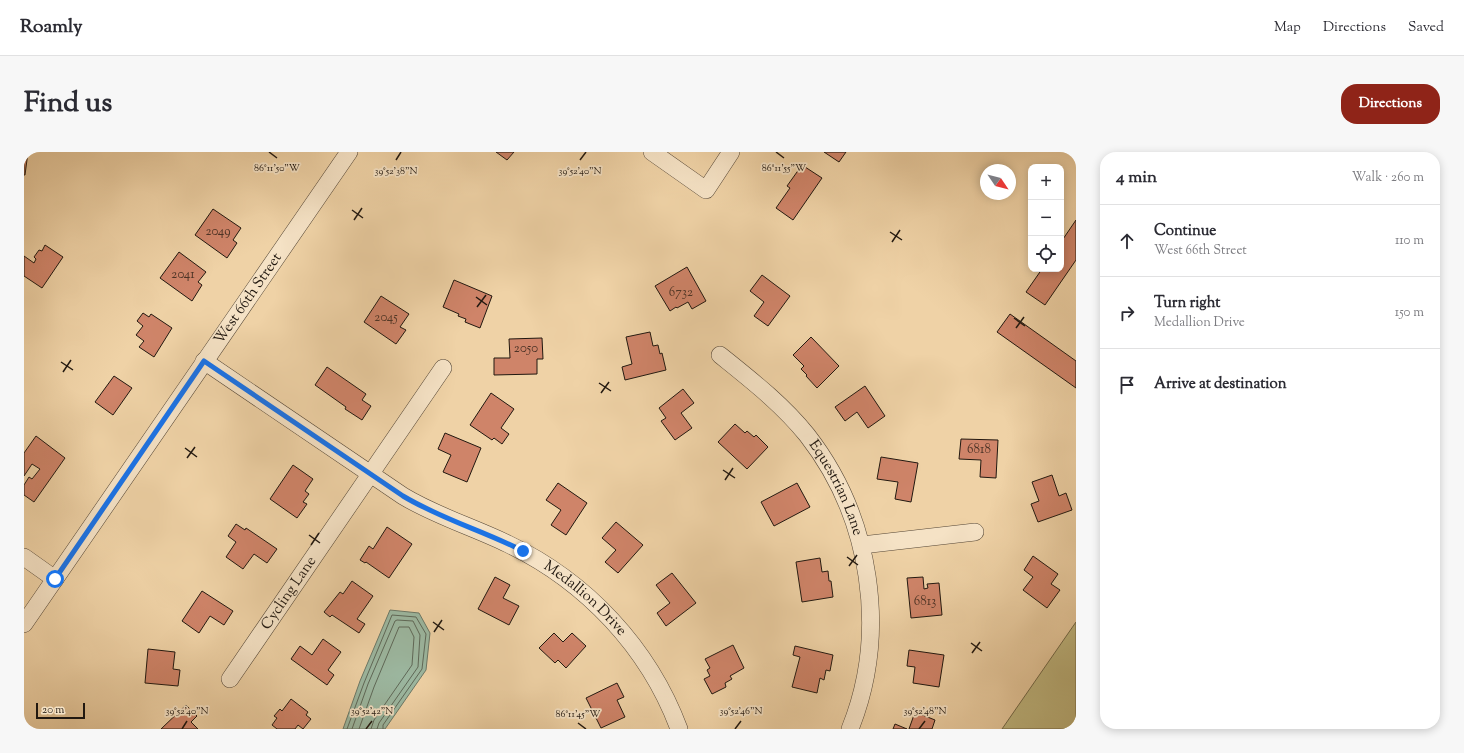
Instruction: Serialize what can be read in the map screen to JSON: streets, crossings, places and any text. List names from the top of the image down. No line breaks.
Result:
{"streets":{"street":["West 66th Street","Equestrian Lane","Cycling Lane","Medallion Drive"]},"crossings":[["West 66th Street","Medallion Drive"],["Cycling Lane","Medallion Drive"]],"house_numbers":["2049","2041","6732","2045","2050","6818","6813"],"scale_bar":"20 m","north":"bottom right","page":{"header":"Roamly","nav":["Map","Directions","Saved"],"title":"Find us","buttons":"Directions","heading":["4 min","Walk · 260 m"],"map_buttons":["+","−"],"list":[["Continue","West 66th Street","110 m"],["Turn right","Medallion Drive","150 m"],"Arrive at destination"],"scale":"20 m"},"coordinates":["86°11'50\"W","86°11'55\"W","39°52'38\"N","39°52'40\"N","39°52'42\"N","39°52'46\"N","39°52'48\"N","86°11'45\"W"]}
